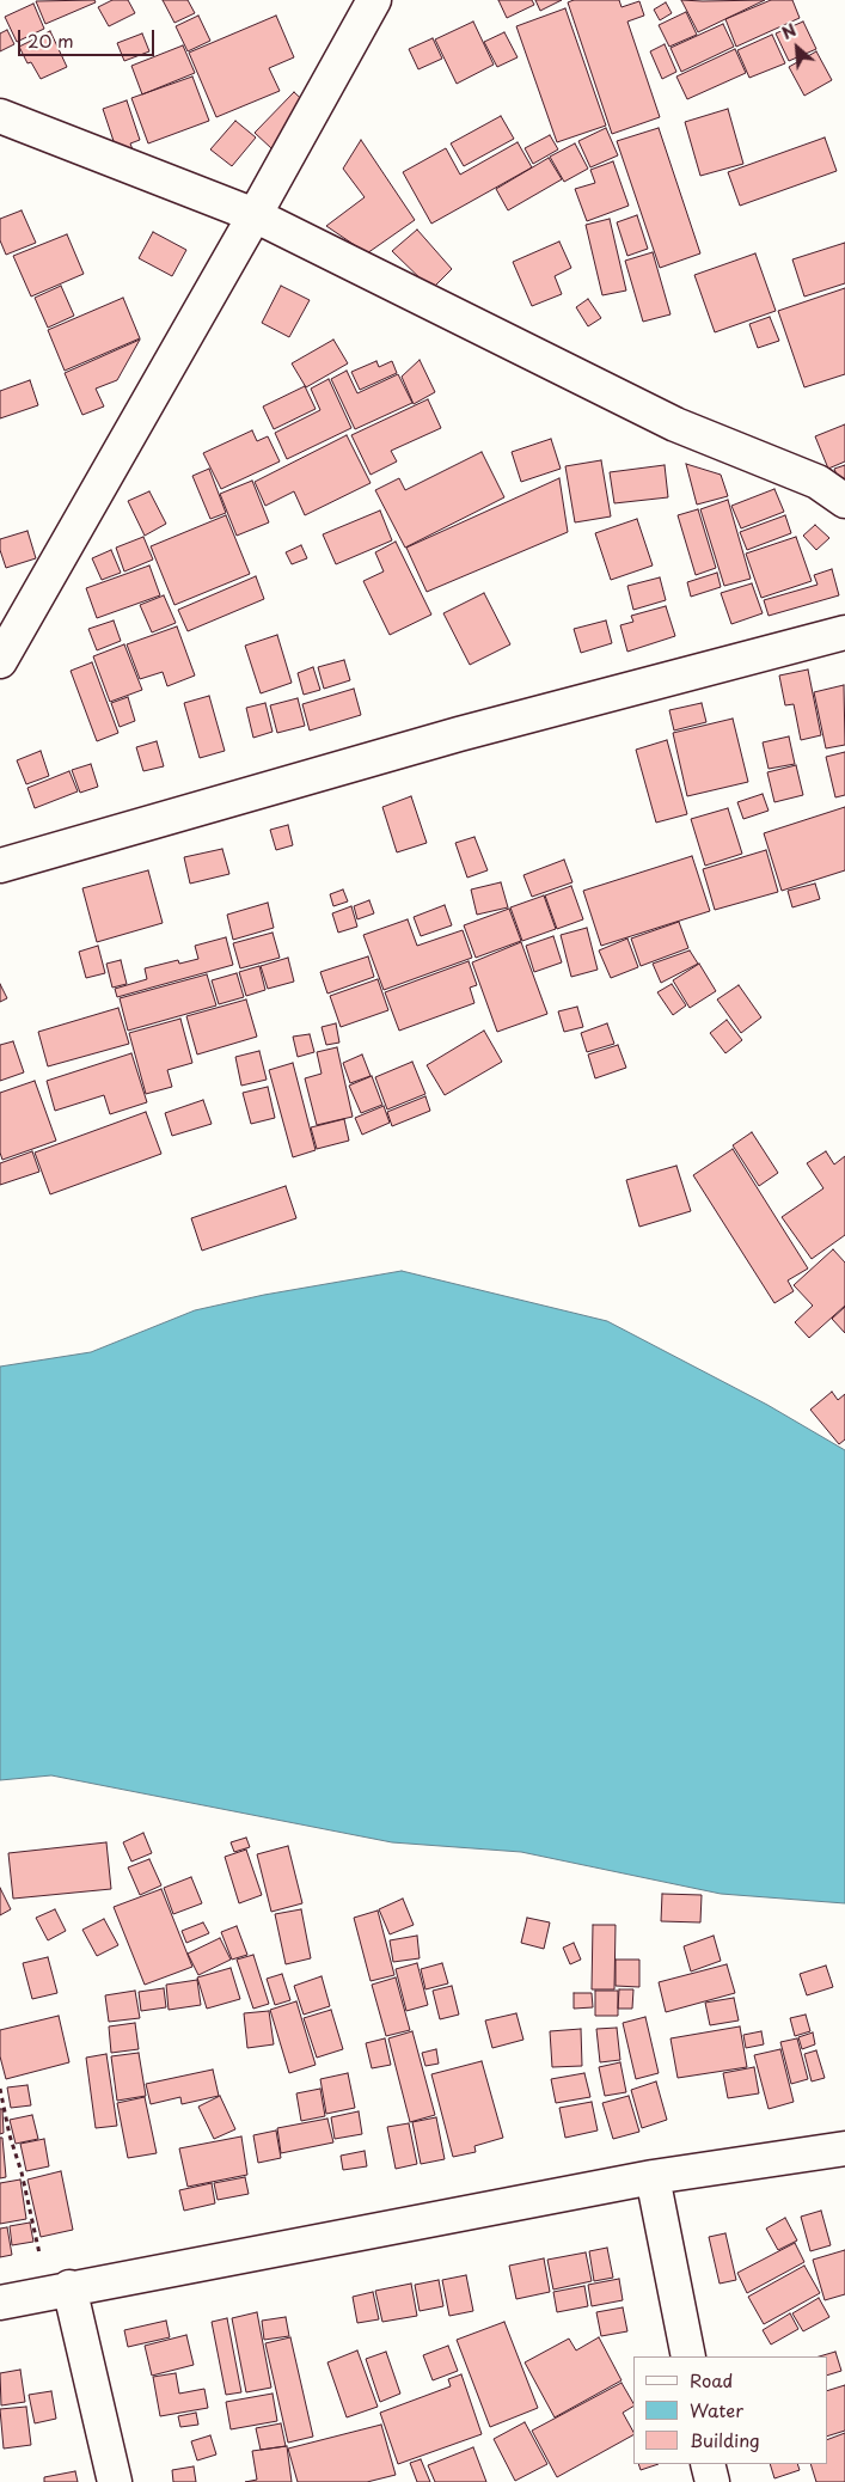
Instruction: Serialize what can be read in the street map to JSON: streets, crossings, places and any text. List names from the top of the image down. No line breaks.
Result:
{"legend":["Road","Water","Building"],"scale_bar":"20 m","north":"top left"}
